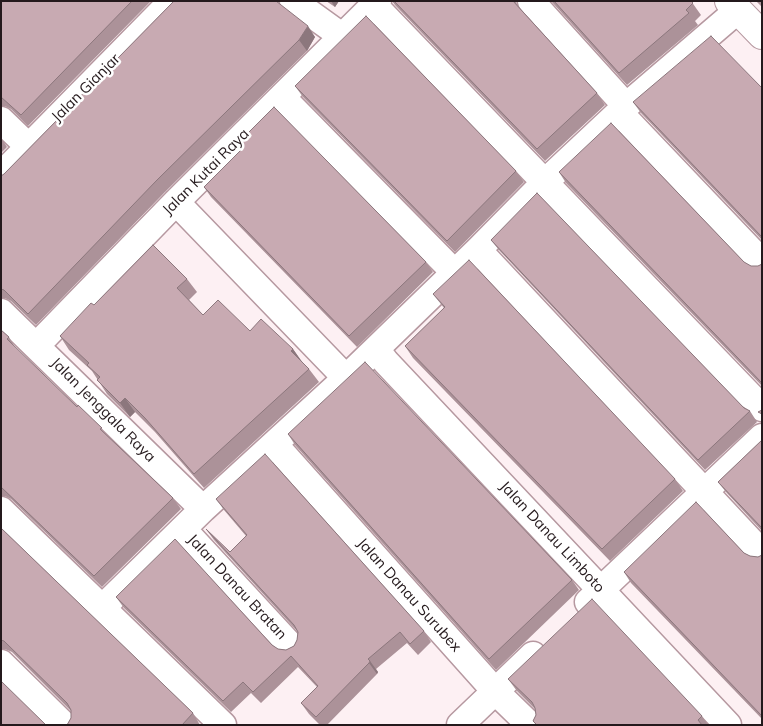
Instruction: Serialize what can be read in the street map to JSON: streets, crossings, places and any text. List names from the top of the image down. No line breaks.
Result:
{"streets":{"street":["Jalan Gianjar","Jalan Kutai Raya","Jalan Jenggala Raya","Jalan Danau Limboto","Jalan Danau Bratan","Jalan Danau Surubex"]},"crossings":[["Jalan Kutai Raya","Jalan Jenggala Raya"]]}
